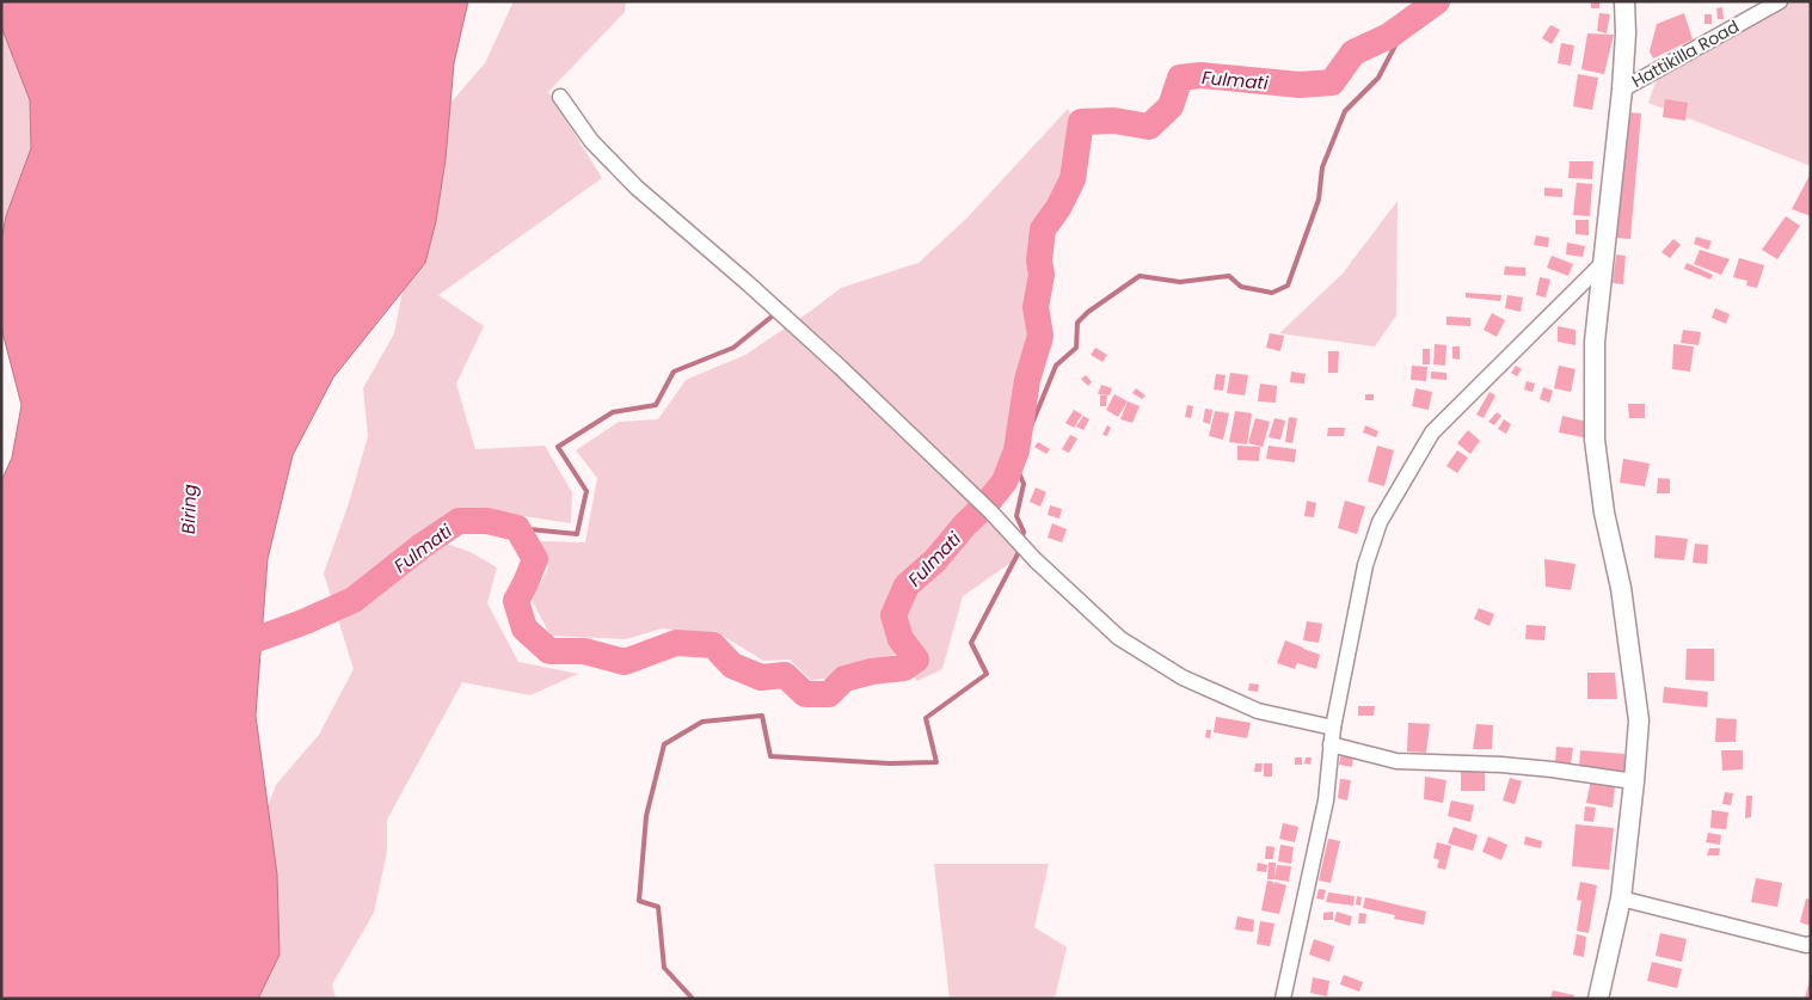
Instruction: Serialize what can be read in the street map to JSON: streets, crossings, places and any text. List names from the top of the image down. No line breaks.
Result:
{"streets":{"street":["Hattikilla Road"]},"water":["Fulmati","Biring"]}
